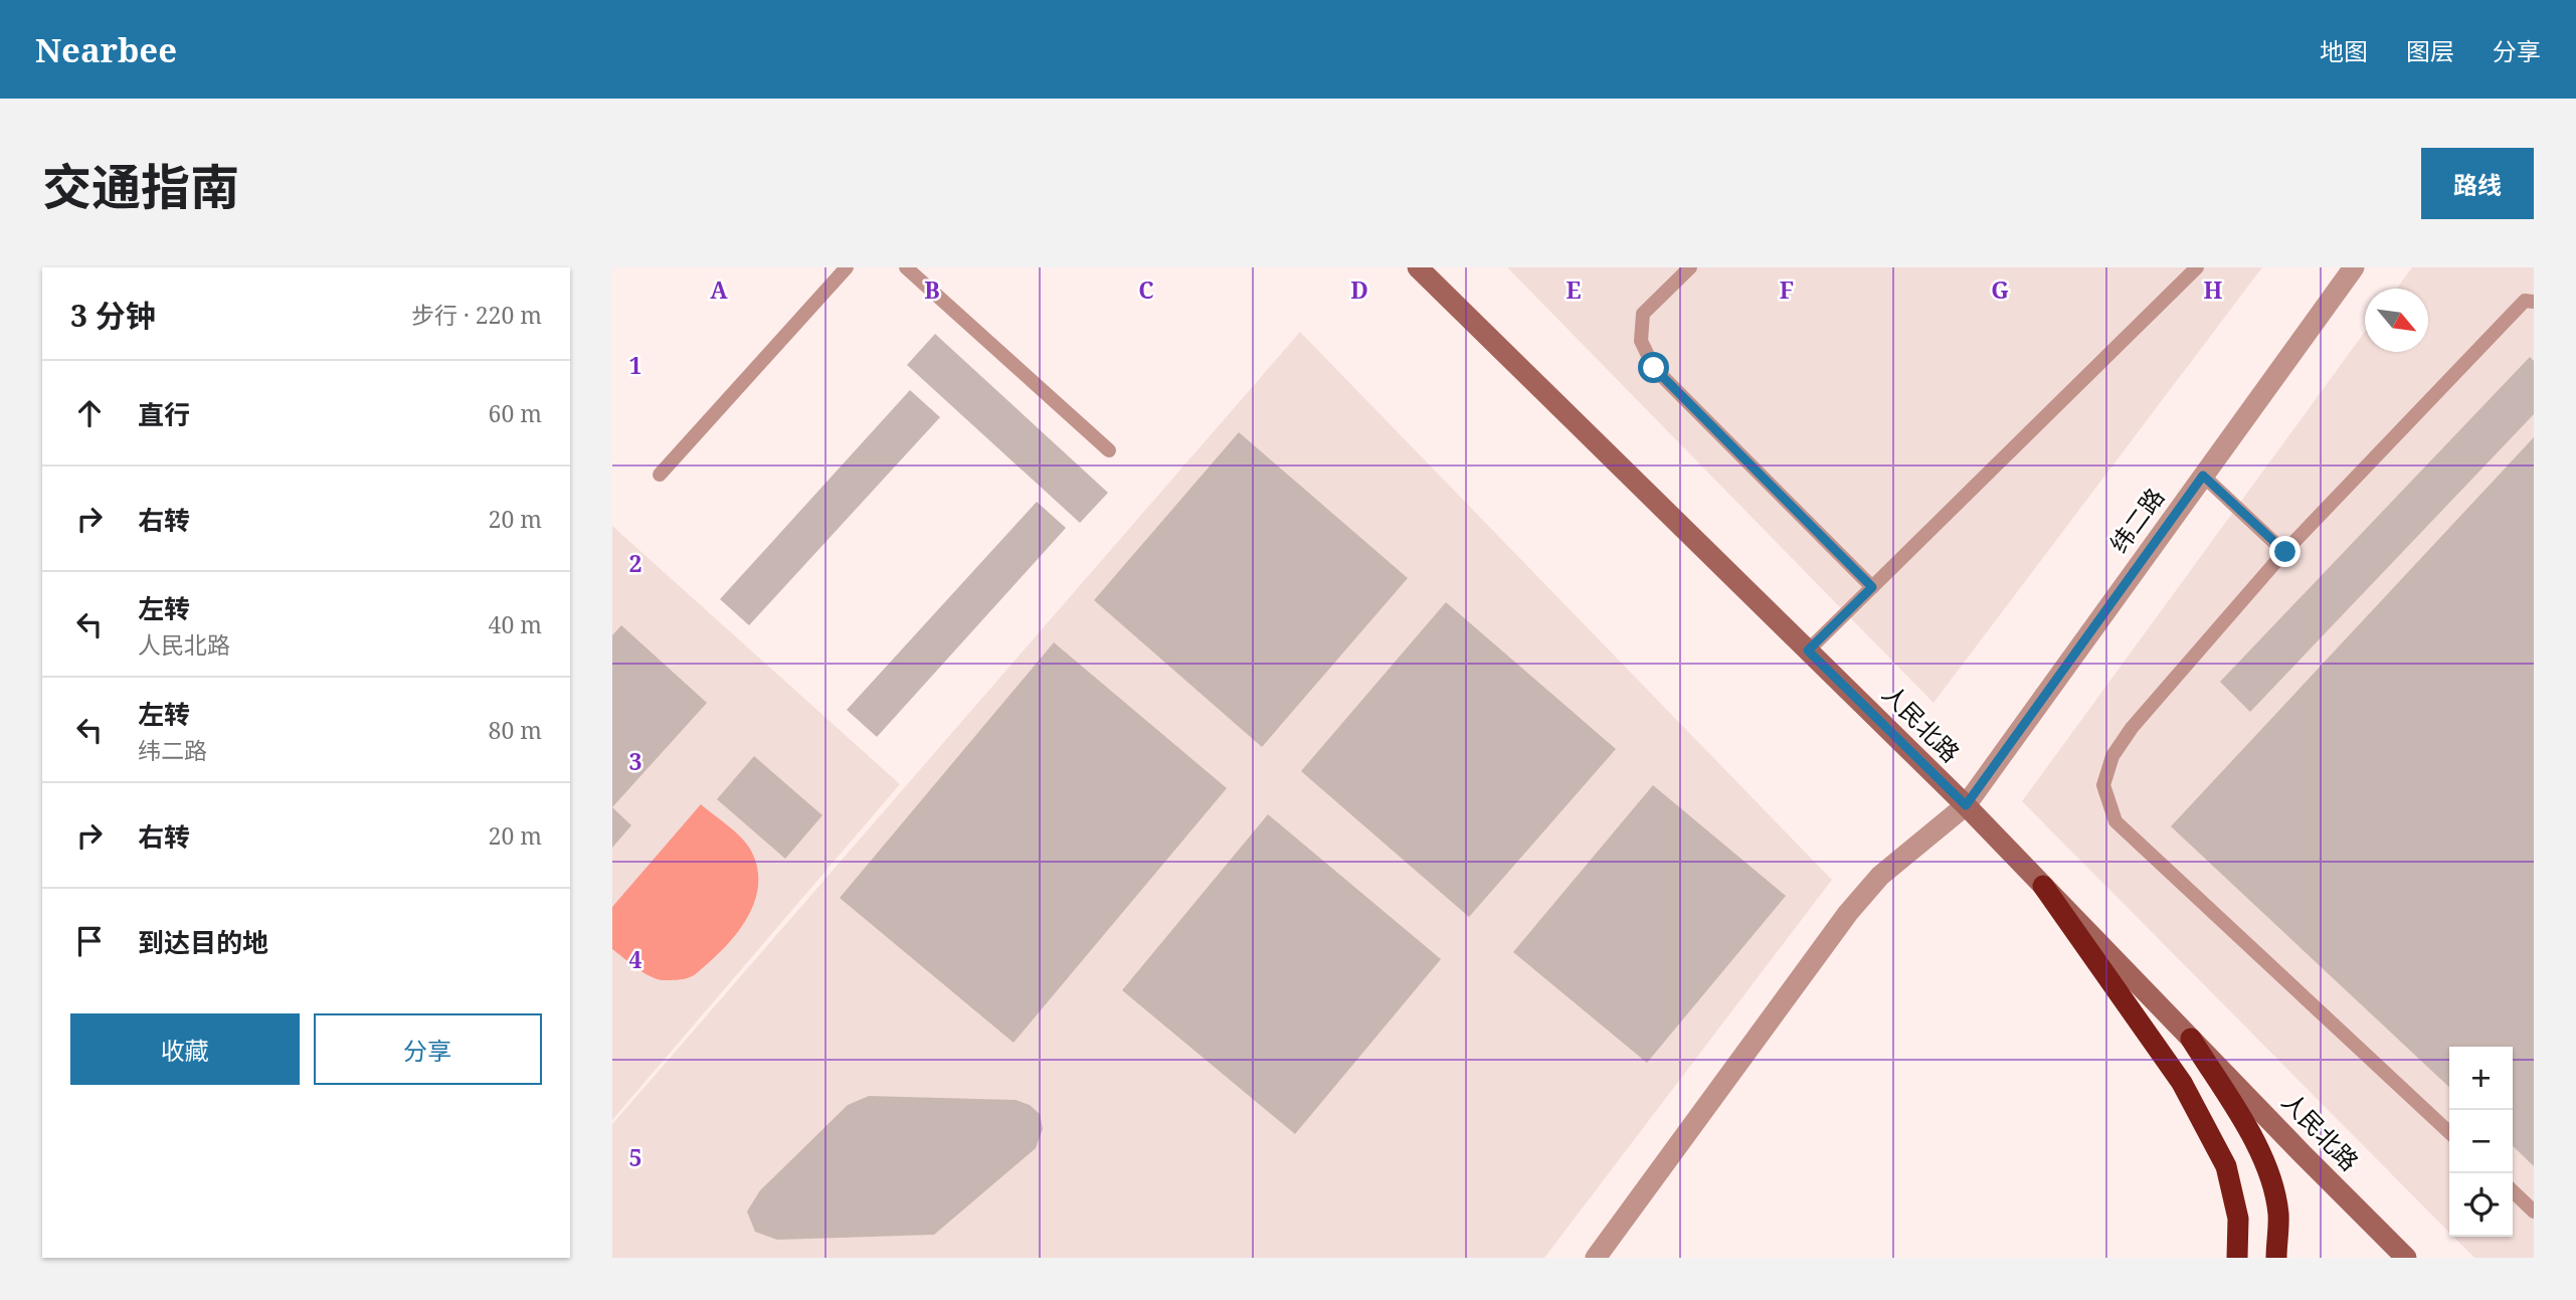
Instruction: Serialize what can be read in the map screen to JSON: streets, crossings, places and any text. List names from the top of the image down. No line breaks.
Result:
{"streets":{"main road":["人民北路"],"street":["纬二路"]},"crossings":[["纬二路","人民北路"]],"north":"bottom right","page":{"header":"Nearbee","nav":["地图","图层","分享"],"title":"交通指南","buttons":["路线",["收藏","分享"]],"heading":["3 分钟","步行 · 220 m"],"list":[["直行","60 m"],["右转","20 m"],["左转","人民北路","40 m"],["左转","纬二路","80 m"],["右转","20 m"],"到达目的地"],"map_buttons":["+","−"]},"grid":{"columns":["A","B","C","D","E","F","G","H"],"rows":["1","2","3","4","5"]}}
